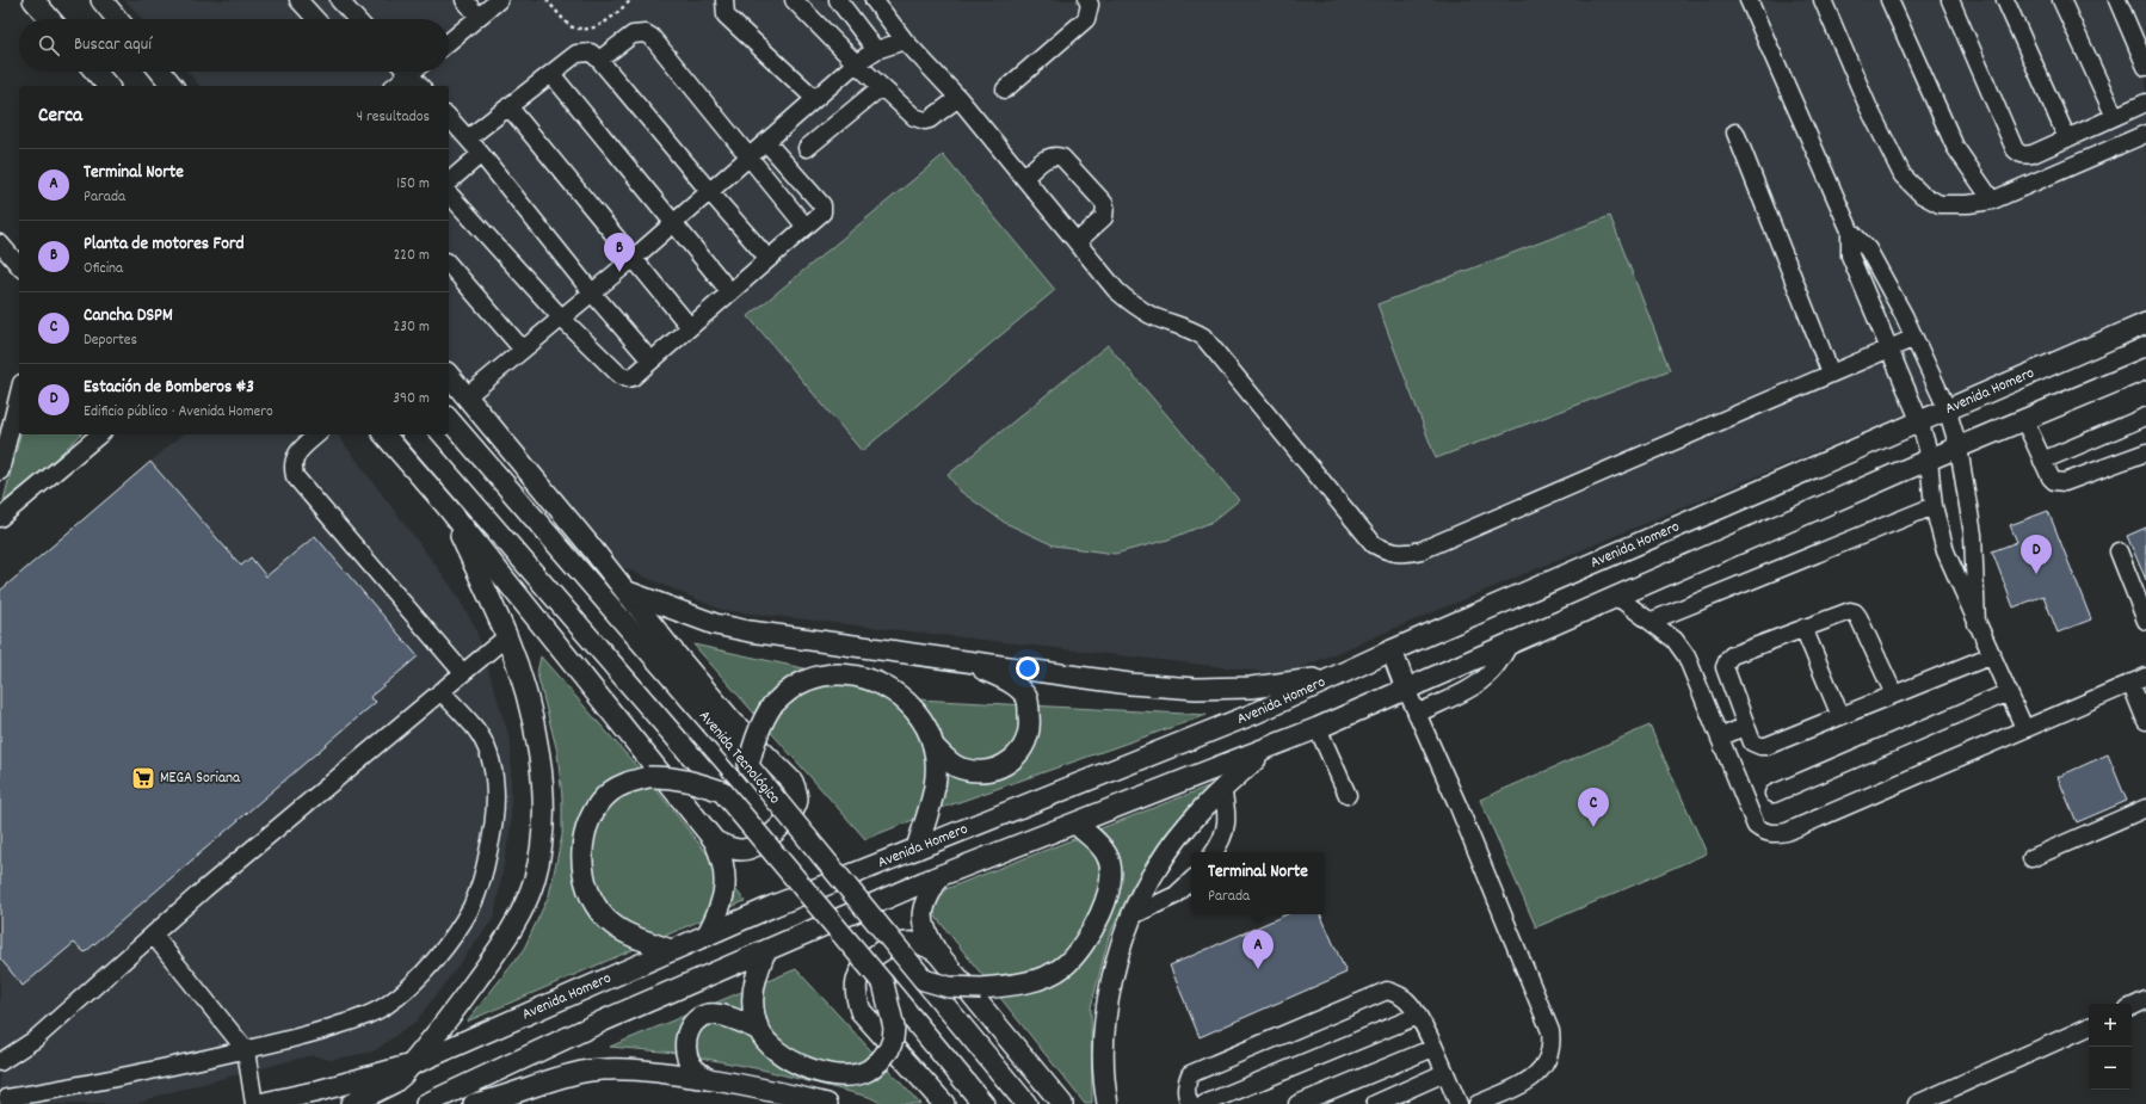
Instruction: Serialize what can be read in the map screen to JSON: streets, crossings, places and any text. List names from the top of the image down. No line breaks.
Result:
{"streets":{"main road":["Avenida Homero","Avenida Tecnológico"]},"places":{"supermarket":["MEGA Soriana"]},"page":{"search":"Buscar aquí","heading":["Cerca","4 resultados"],"list":[{"mark":"A","name":"Terminal Norte","note":"Parada","value":"150 m"},{"mark":"B","name":"Planta de motores Ford","note":"Oficina","value":"220 m"},{"mark":"C","name":"Cancha DSPM","note":"Deportes","value":"230 m"},{"mark":"D","name":"Estación de Bomberos #3","note":"Edificio público · Avenida Homero","value":"390 m"}],"pins":["B","D","C","A"],"popup":["Terminal Norte","Parada"],"map_buttons":["+","−"]}}
